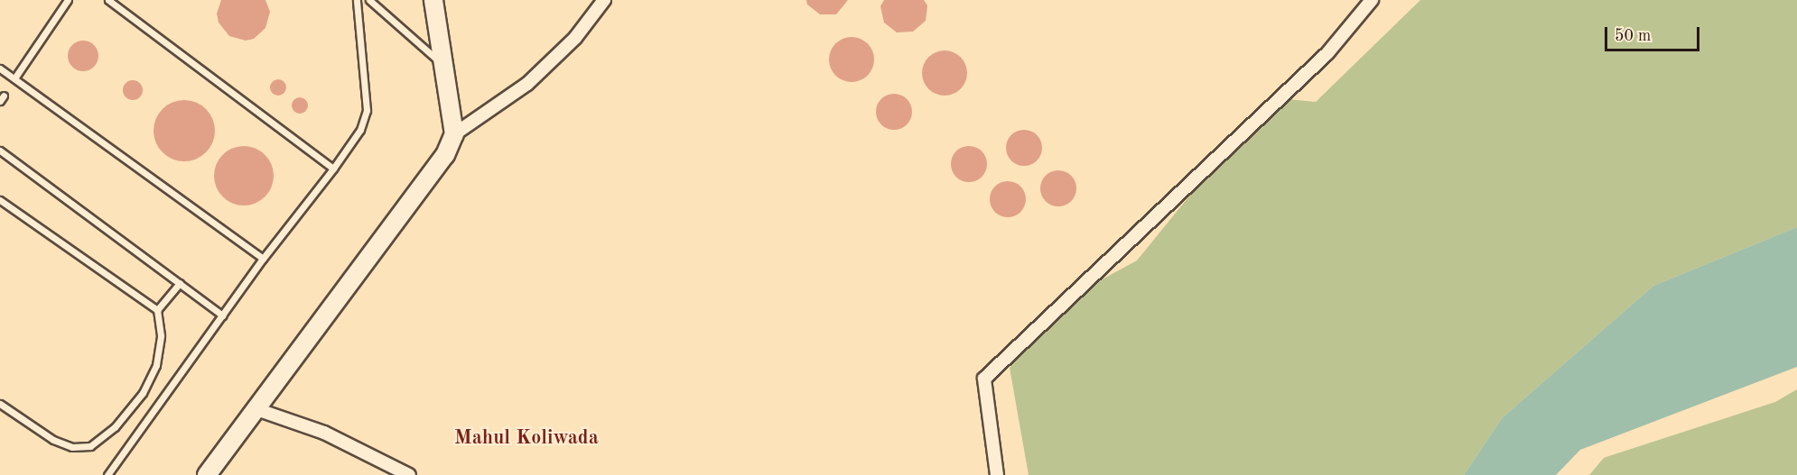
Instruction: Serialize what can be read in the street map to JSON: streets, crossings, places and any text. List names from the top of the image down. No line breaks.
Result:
{"districts":["Mahul Koliwada"],"scale_bar":"50 m"}
